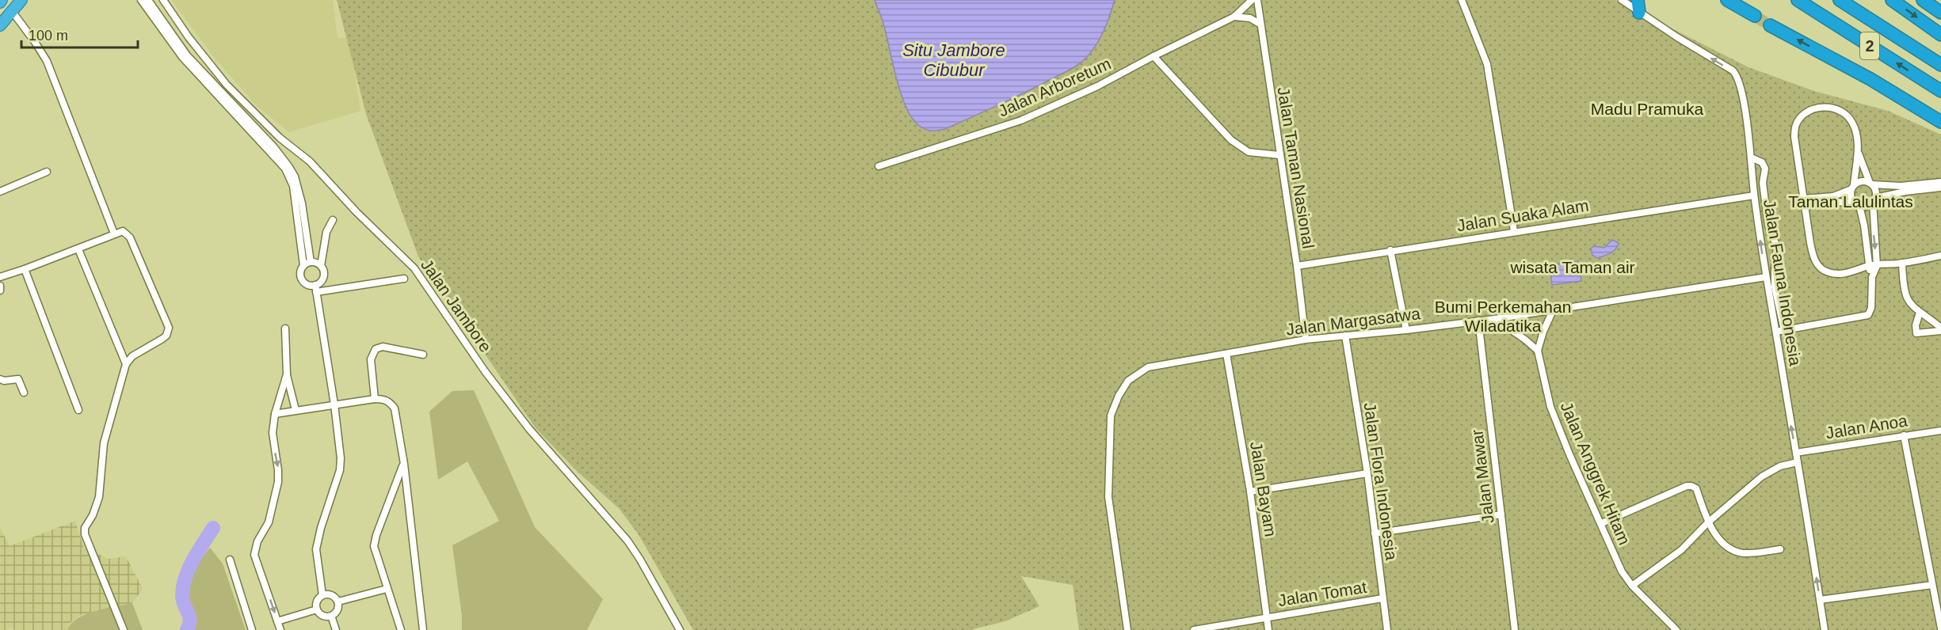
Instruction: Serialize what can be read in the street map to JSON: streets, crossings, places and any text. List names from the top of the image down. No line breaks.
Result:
{"streets":{"highway":["2"],"street":["Jalan Arboretum","Jalan Taman Nasional","Jalan Suaka Alam","Jalan Fauna Indonesia","Jalan Jambore","Jalan Margasatwa","Jalan Anoa","Jalan Anggrek Hitam","Jalan Mawar","Jalan Flora Indonesia","Jalan Bayam","Jalan Tomat"]},"crossings":[["Jalan Taman Nasional","Jalan Suaka Alam"],["Jalan Taman Nasional","Jalan Margasatwa"],["Jalan Suaka Alam","Jalan Fauna Indonesia"],["Jalan Fauna Indonesia","Jalan Margasatwa"],["Jalan Fauna Indonesia","Jalan Anoa"],["Jalan Margasatwa","Jalan Mawar"],["Jalan Margasatwa","Jalan Flora Indonesia"],["Jalan Margasatwa","Jalan Bayam"],["Jalan Flora Indonesia","Jalan Tomat"],["Jalan Bayam","Jalan Tomat"]],"one_way":["Jalan Fauna Indonesia"],"water":["Situ Jambore Cibubur"],"parks":["Madu Pramuka","Taman Lalulintas","wisata Taman air","Bumi Perkemahan Wiladatika"],"scale_bar":"100 m"}
